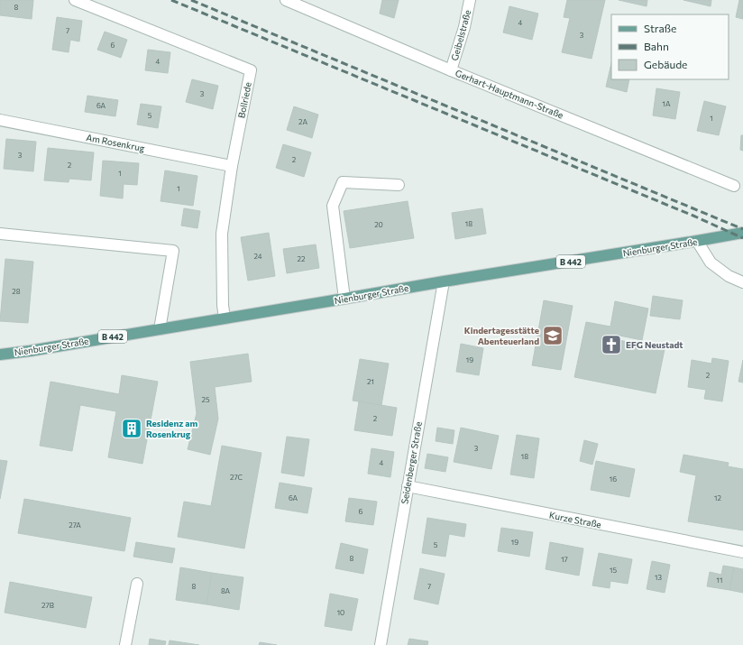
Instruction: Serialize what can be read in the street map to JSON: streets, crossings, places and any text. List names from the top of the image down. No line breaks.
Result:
{"streets":{"main road":["Nienburger Straße","B 442"],"street":["Geibelstraße","Gerhart-Hauptmann-Straße","Bollriede","Am Rosenkrug","Seidenberger Straße","Kurze Straße"]},"crossings":[["Geibelstraße","Gerhart-Hauptmann-Straße"],["Bollriede","Am Rosenkrug"],["Bollriede","Nienburger Straße"],["Nienburger Straße","Seidenberger Straße"],["Seidenberger Straße","Kurze Straße"]],"places":{"school or university":["Kindertagesstätte Abenteuerland"],"church":["EFG Neustadt"],"building":["Residenz am Rosenkrug"]},"house_numbers":["8","4","7","3","6","4","3","1A","6A","5","1","2A","3","2","2","1","1","18","20","24","22","28","19","2","21","25","2","3","18","4","27C","16","6A","12","6","27A","19","5","8","17","15","13","11","8","7","8A","27B","10"],"legend":["Straße","Bahn","Gebäude"]}
